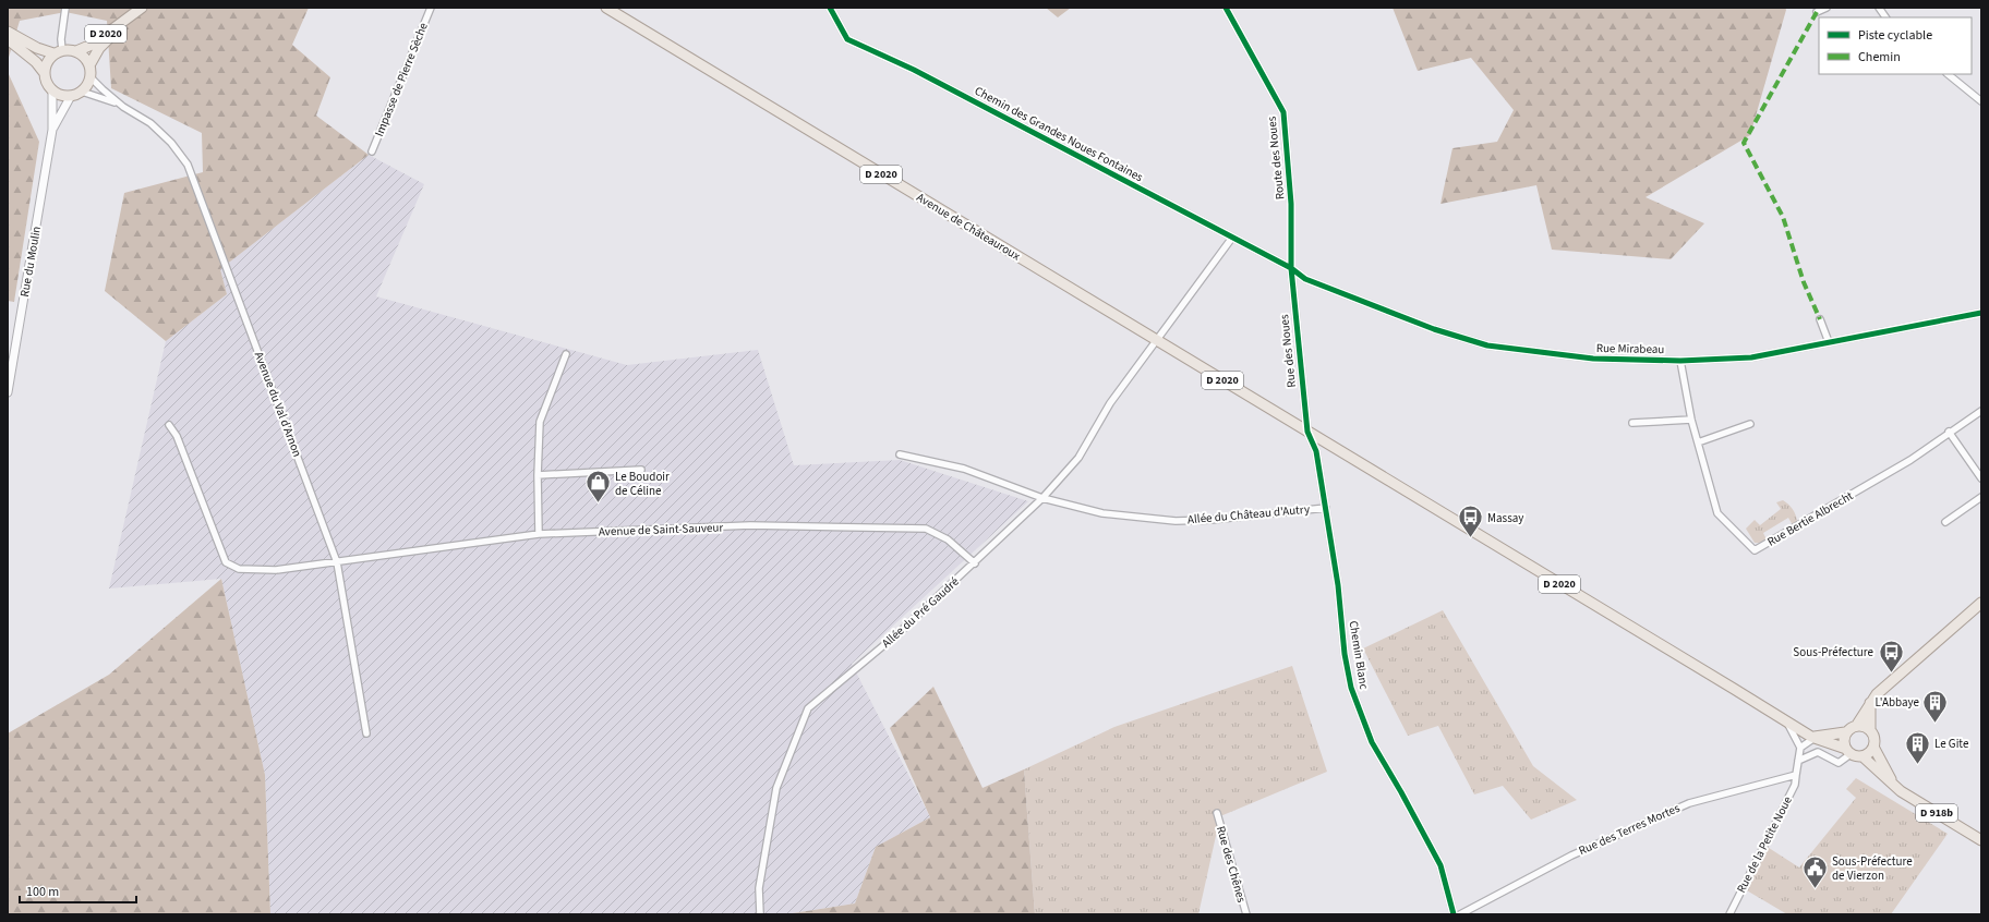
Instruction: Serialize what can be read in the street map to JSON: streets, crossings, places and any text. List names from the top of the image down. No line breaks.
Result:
{"streets":{"main road":["D 2020","Avenue de Châteauroux","D 918b"],"street":["Impasse de Pierre Sèche","Chemin des Grandes Noues Fontaines","Route des Noues","Rue du Moulin","Rue Mirabeau","Rue des Noues","Avenue du Val d’Arnon","Allée du Château d'Autry","Rue Bertie Albrecht","Avenue de Saint-Sauveur","Allée du Pré Gaudré","Chemin Blanc","Rue des Terres Mortes","Rue de la Petite Noue","Rue des Chênes"]},"crossings":[["D 2020","Avenue de Châteauroux"],["D 2020","Rue du Moulin"],["D 2020","Rue des Noues"],["D 2020","Avenue du Val d’Arnon"],["D 2020","Chemin Blanc"],["D 2020","D 918b"],["Chemin des Grandes Noues Fontaines","Route des Noues"],["Chemin des Grandes Noues Fontaines","Rue Mirabeau"],["Chemin des Grandes Noues Fontaines","Rue des Noues"],["Chemin des Grandes Noues Fontaines","Allée du Pré Gaudré"],["Route des Noues","Rue Mirabeau"],["Route des Noues","Rue des Noues"],["Avenue de Châteauroux","Rue des Noues"],["Avenue de Châteauroux","Allée du Pré Gaudré"],["Avenue de Châteauroux","Chemin Blanc"],["Rue du Moulin","Avenue du Val d’Arnon"],["Rue Mirabeau","Rue des Noues"],["Rue Mirabeau","Rue Bertie Albrecht"],["Rue des Noues","Chemin Blanc"],["Avenue du Val d’Arnon","Avenue de Saint-Sauveur"],["Allée du Château d'Autry","Allée du Pré Gaudré"],["Allée du Château d'Autry","Chemin Blanc"],["Avenue de Saint-Sauveur","Allée du Pré Gaudré"],["Rue des Terres Mortes","Rue de la Petite Noue"]],"places":{"shop":["Le Boudoir de Céline"],"bus stop":["Massay","Sous-Préfecture"],"building":["L'Abbaye","Le Gite"],"public building":["Sous-Préfecture de Vierzon"]},"legend":["Piste cyclable","Chemin"],"scale_bar":"100 m"}
